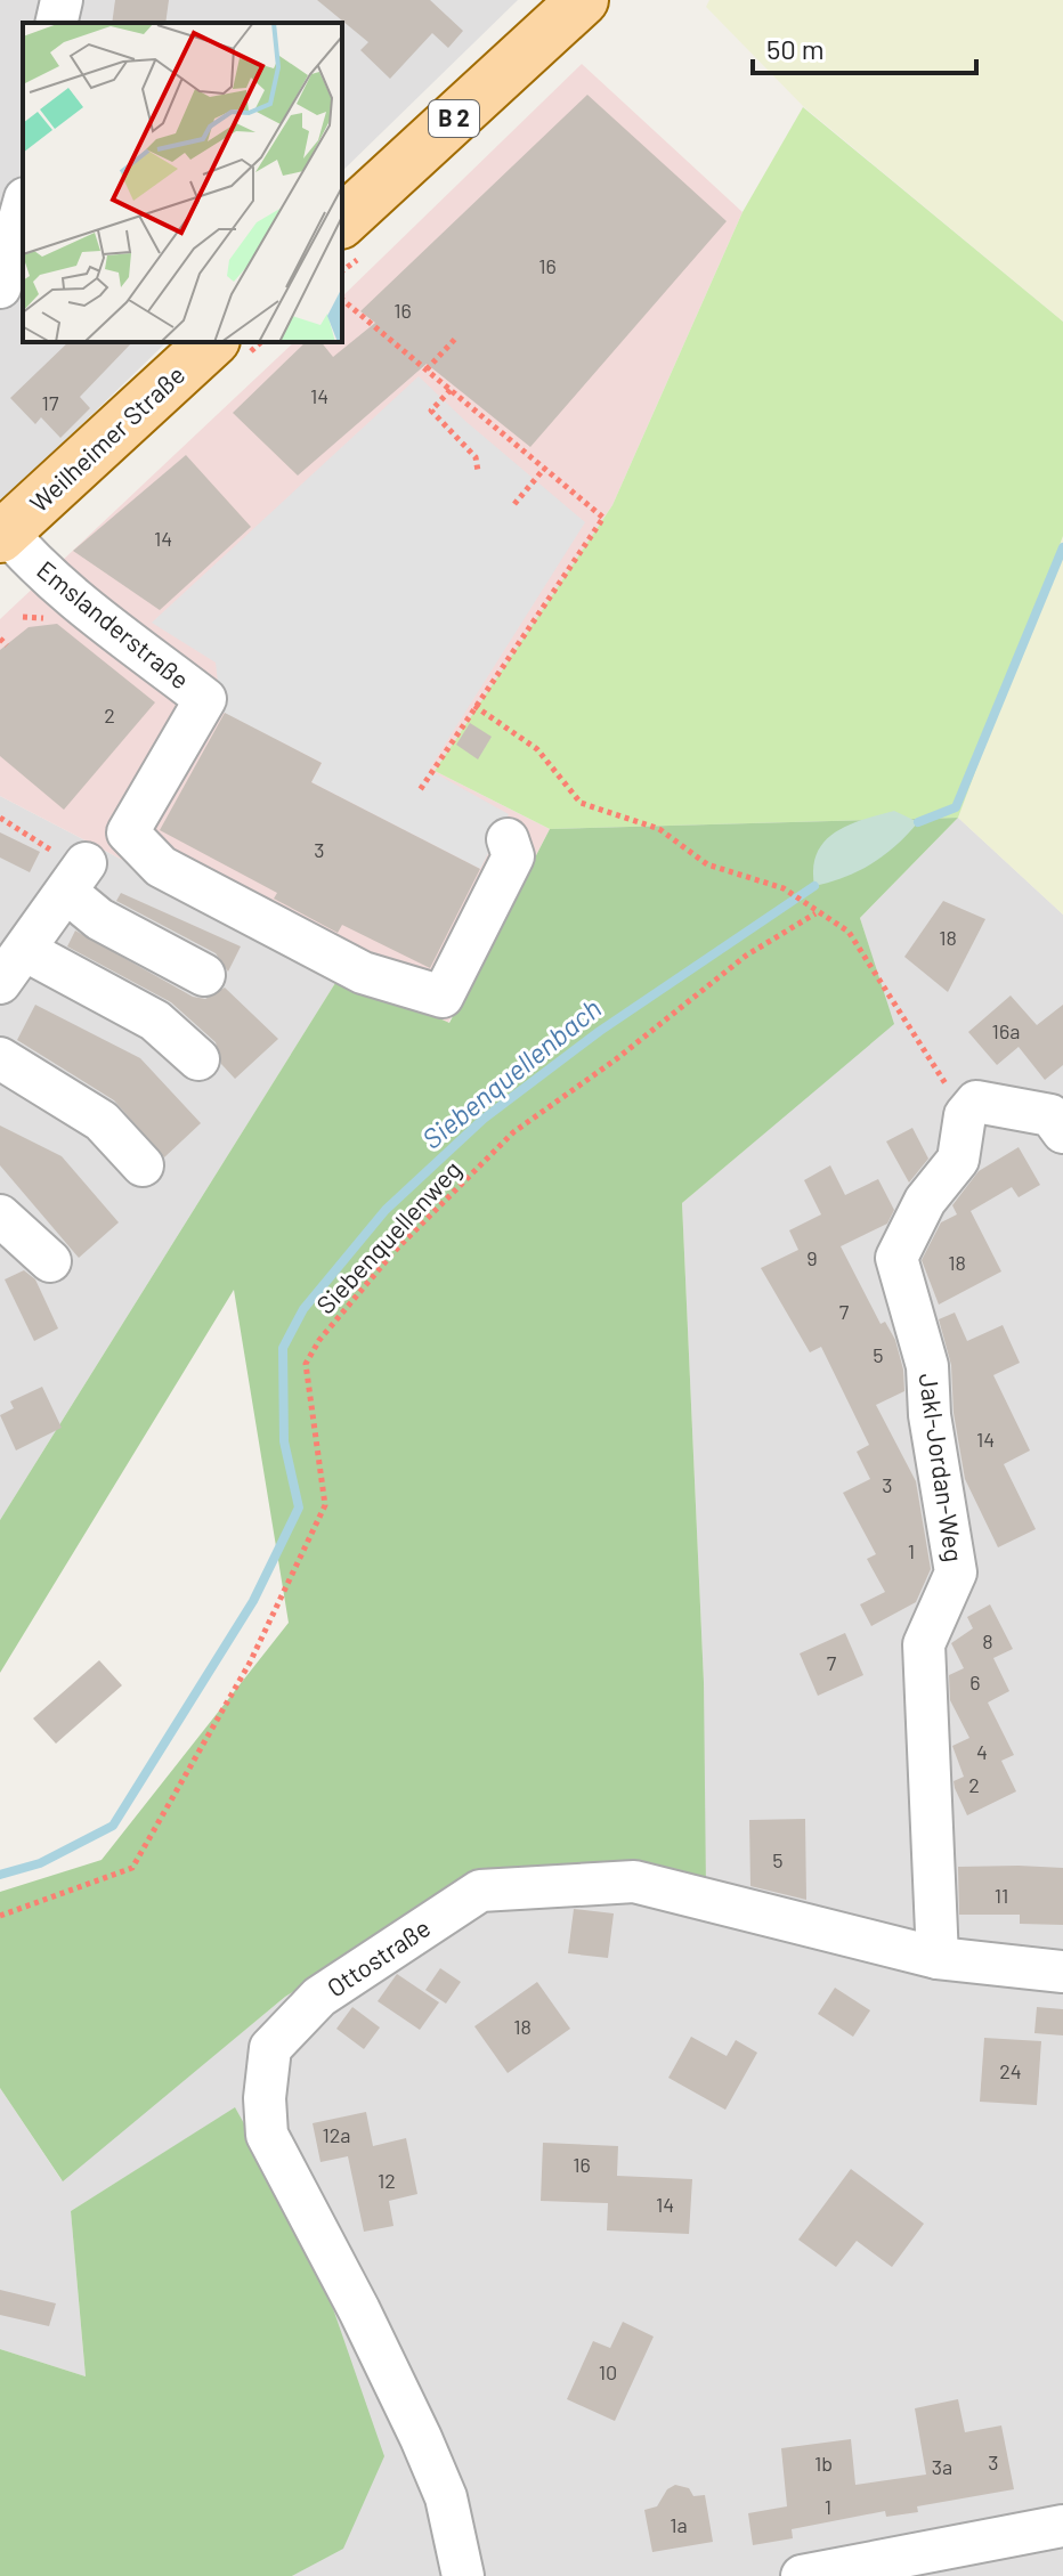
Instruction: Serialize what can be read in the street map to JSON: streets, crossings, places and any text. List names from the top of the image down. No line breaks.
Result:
{"streets":{"main road":["B 2","Weilheimer Straße"],"street":["Emslanderstraße","Jakl-Jordan-Weg","Ottostraße"],"path":["Siebenquellenweg"]},"crossings":[["Weilheimer Straße","Emslanderstraße"],["Jakl-Jordan-Weg","Ottostraße"]],"water":["Siebenquellenbach"],"house_numbers":["16","16","14","17","14","2","3","18","16a","9","18","7","5","14","3","1","8","7","6","4","2","5","11","18","24","12a","16","12","14","10","3","1b","3a","1","1a"],"scale_bar":"50 m"}
